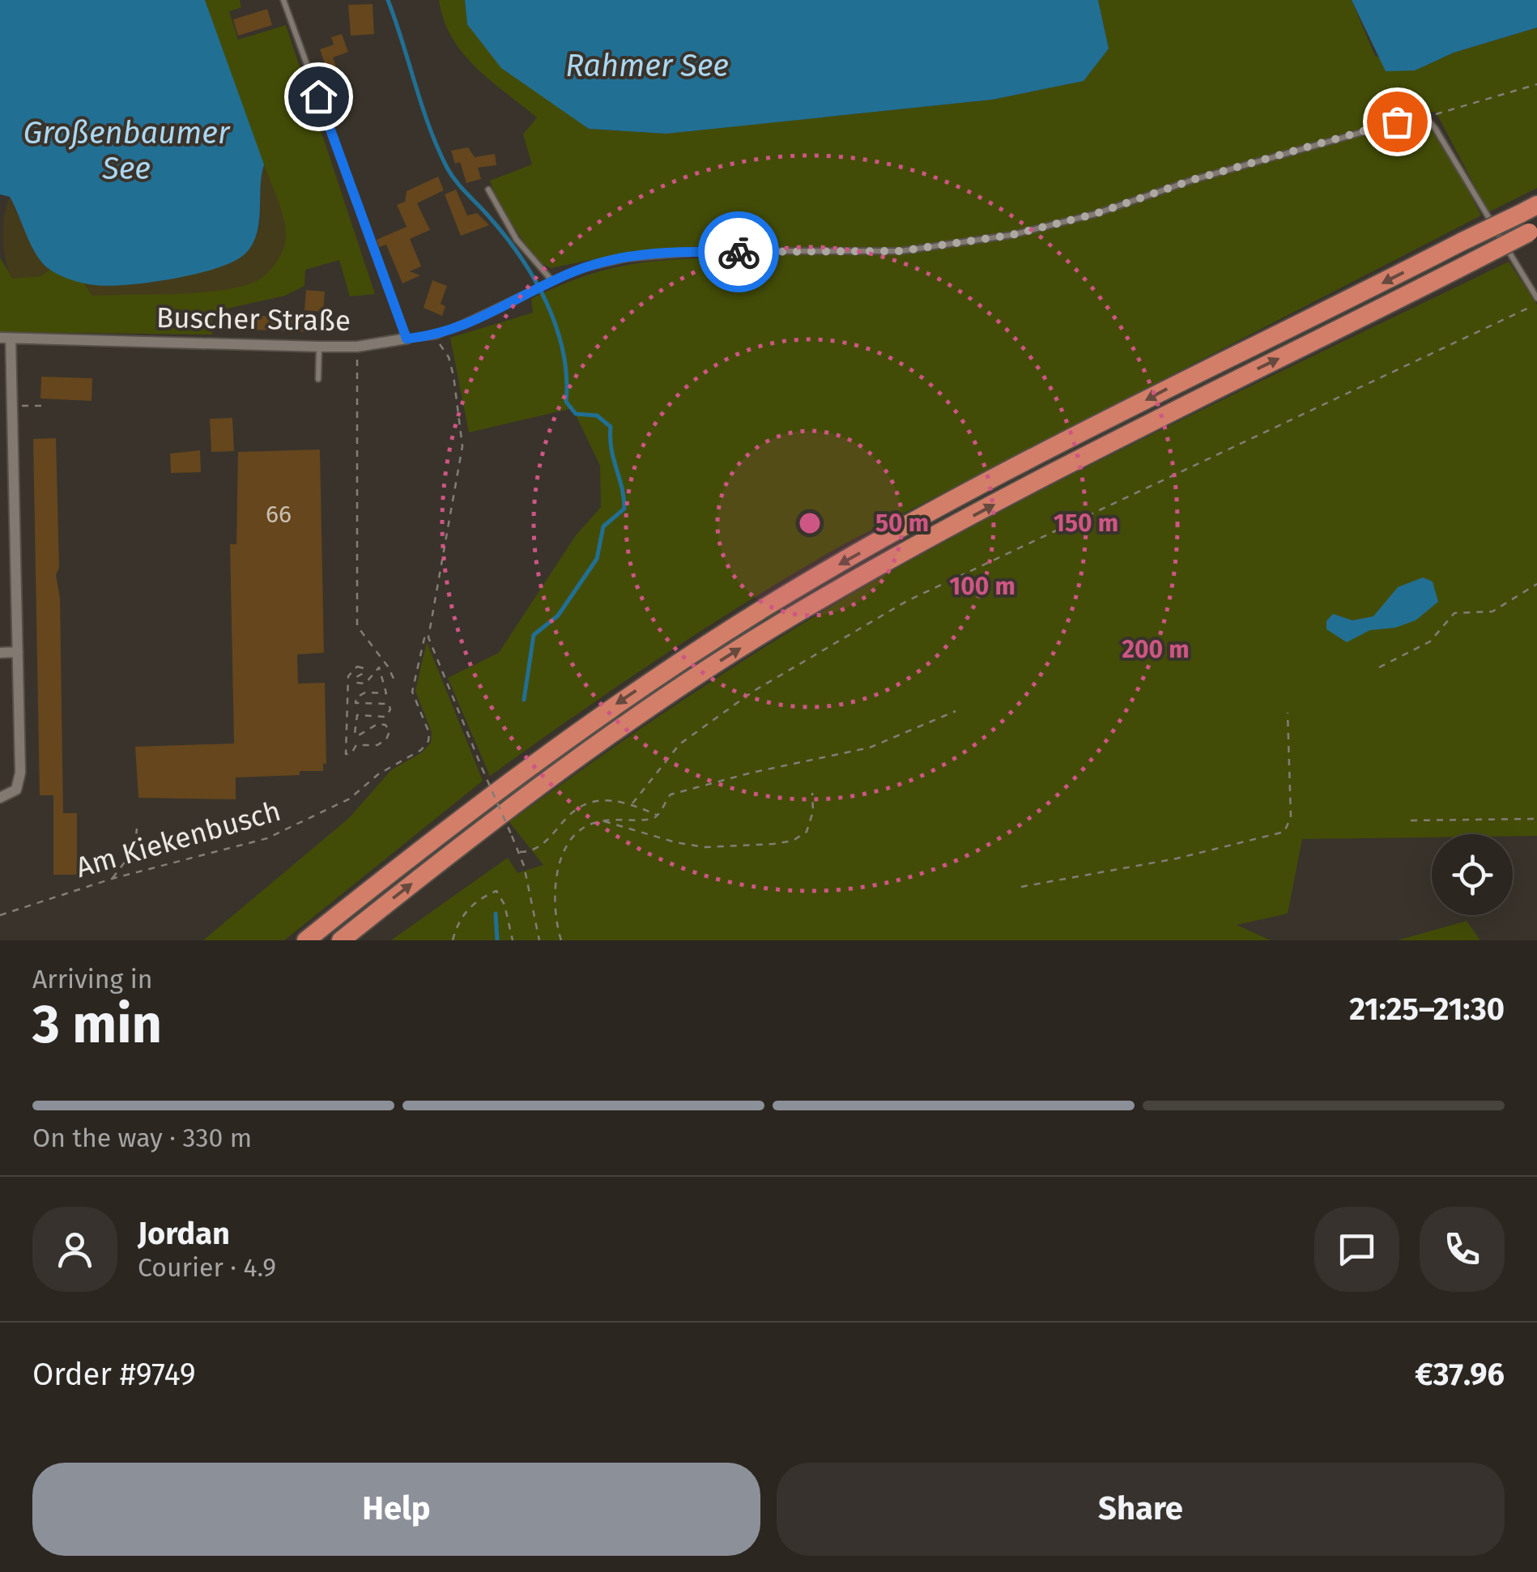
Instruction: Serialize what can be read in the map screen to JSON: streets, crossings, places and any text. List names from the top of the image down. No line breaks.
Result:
{"streets":{"street":["Buscher Straße"],"path":["Am Kiekenbusch"]},"crossings":[["Buscher Straße","Am Kiekenbusch"]],"water":["Rahmer See","Großenbaumer See"],"house_numbers":["66"],"page":{"heading":["3 min","Arriving in","21:25–21:30"],"panel":["Jordan","Courier · 4.9","Order #9749","€37.96"],"bar":"On the way · 330 m","buttons":["Help","Share"]},"rings":["50 m","150 m","100 m","200 m"]}
